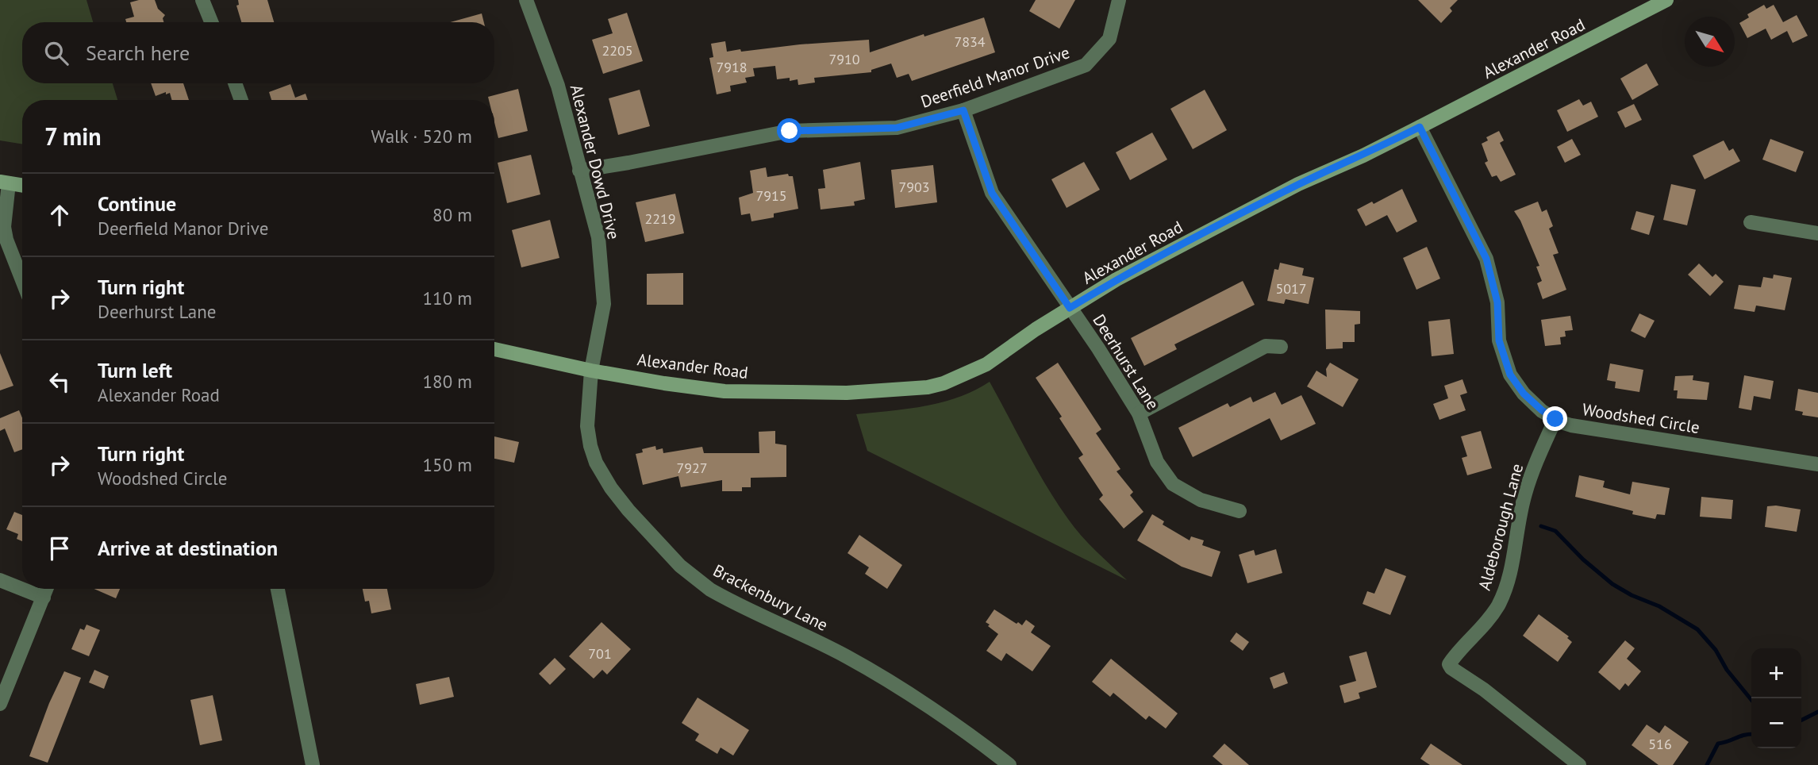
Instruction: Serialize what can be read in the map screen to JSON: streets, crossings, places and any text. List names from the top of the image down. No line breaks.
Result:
{"streets":{"street":["Alexander Road","Deerfield Manor Drive","Alexander Dowd Drive","Deerhurst Lane","Woodshed Circle","Aldeborough Lane","Brackenbury Lane"]},"crossings":[["Alexander Road","Alexander Dowd Drive"],["Alexander Road","Deerhurst Lane"],["Alexander Road","Woodshed Circle"],["Alexander Road","Brackenbury Lane"],["Deerfield Manor Drive","Alexander Dowd Drive"],["Deerfield Manor Drive","Deerhurst Lane"],["Alexander Dowd Drive","Brackenbury Lane"],["Woodshed Circle","Aldeborough Lane"]],"house_numbers":["7834","2205","7910","7918","7903","7915","2219","5017","7927","701","516"],"north":"bottom right","page":{"search":"Search here","heading":["7 min","Walk · 520 m"],"list":[["Continue","Deerfield Manor Drive","80 m"],["Turn right","Deerhurst Lane","110 m"],["Turn left","Alexander Road","180 m"],["Turn right","Woodshed Circle","150 m"],"Arrive at destination"],"map_buttons":["+","−"]}}
